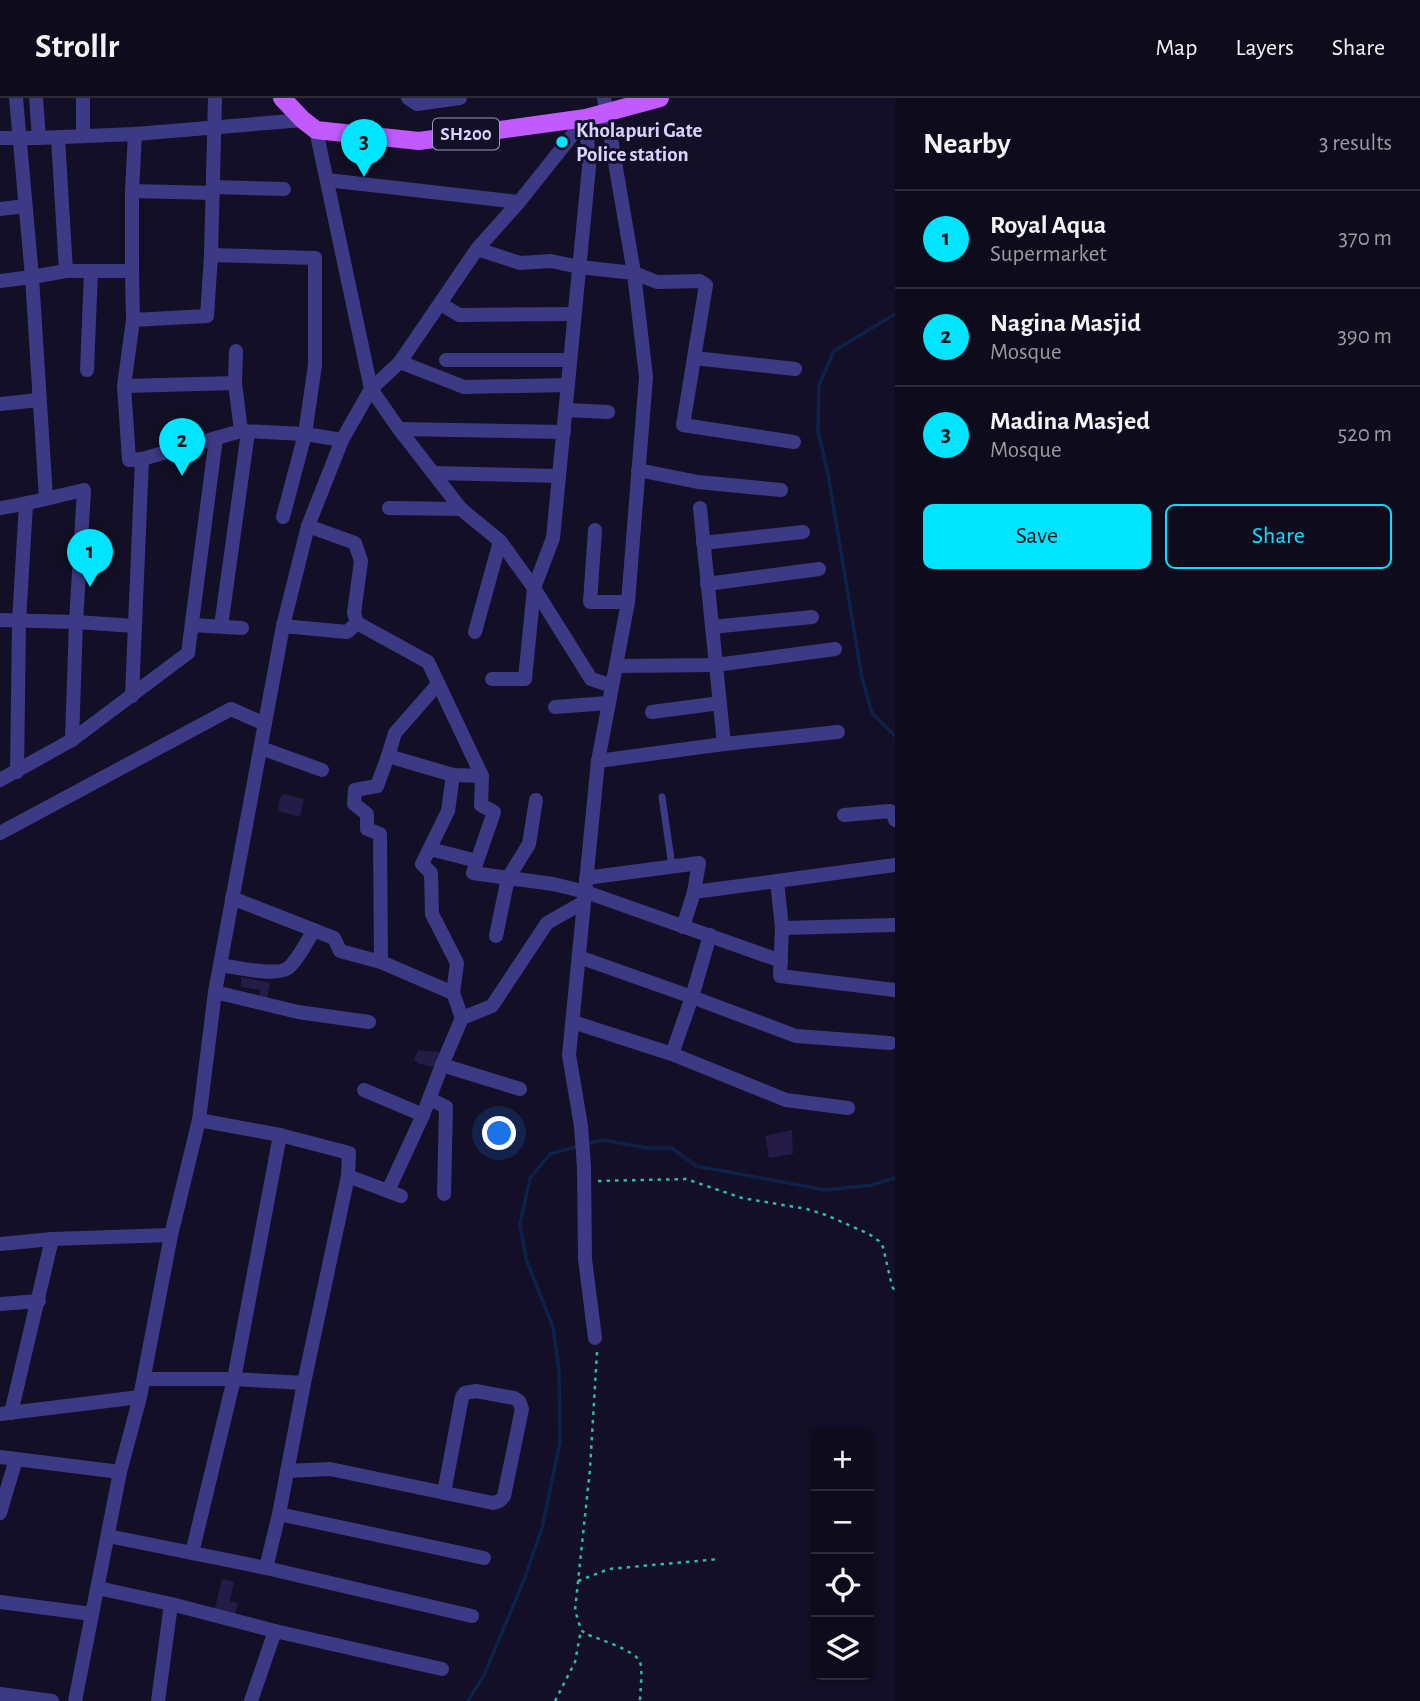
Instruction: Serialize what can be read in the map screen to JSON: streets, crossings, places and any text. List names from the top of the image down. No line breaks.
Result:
{"streets":{"main road":["SH200"]},"places":["Kholapuri Gate Police station"],"page":{"header":"Strollr","nav":["Map","Layers","Share"],"heading":["Nearby","3 results"],"pins":["3","2","1"],"list":[{"mark":"1","name":"Royal Aqua","note":"Supermarket","value":"370 m"},{"mark":"2","name":"Nagina Masjid","note":"Mosque","value":"390 m"},{"mark":"3","name":"Madina Masjed","note":"Mosque","value":"520 m"}],"buttons":["Save","Share"],"map_buttons":["+","−"]}}
